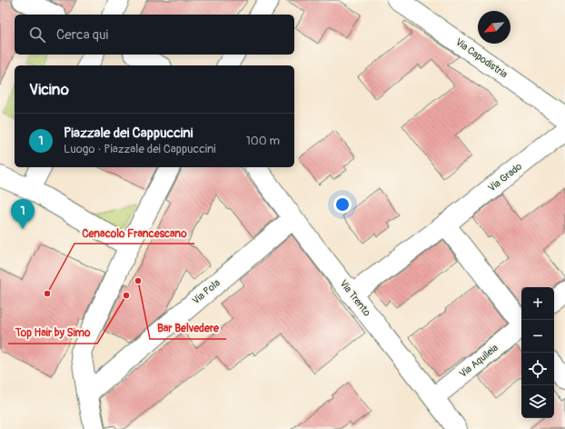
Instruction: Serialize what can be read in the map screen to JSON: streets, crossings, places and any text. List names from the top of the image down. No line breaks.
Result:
{"streets":{"street":["Via Capodistria","Via Grado","Via Pola","Via Trento","Via Aquileia"]},"crossings":[["Via Grado","Via Trento"],["Via Pola","Via Trento"],["Via Trento","Via Aquileia"]],"places":["Bar Belvedere","Cenacolo Francescano","Top Hair by Simo"],"north":"bottom left","page":{"search":"Cerca qui","heading":"Vicino","list":[{"mark":"1","name":"Piazzale dei Cappuccini","note":"Luogo · Piazzale dei Cappuccini","value":"100 m"}],"pins":"1","map_buttons":["+","−"]}}
